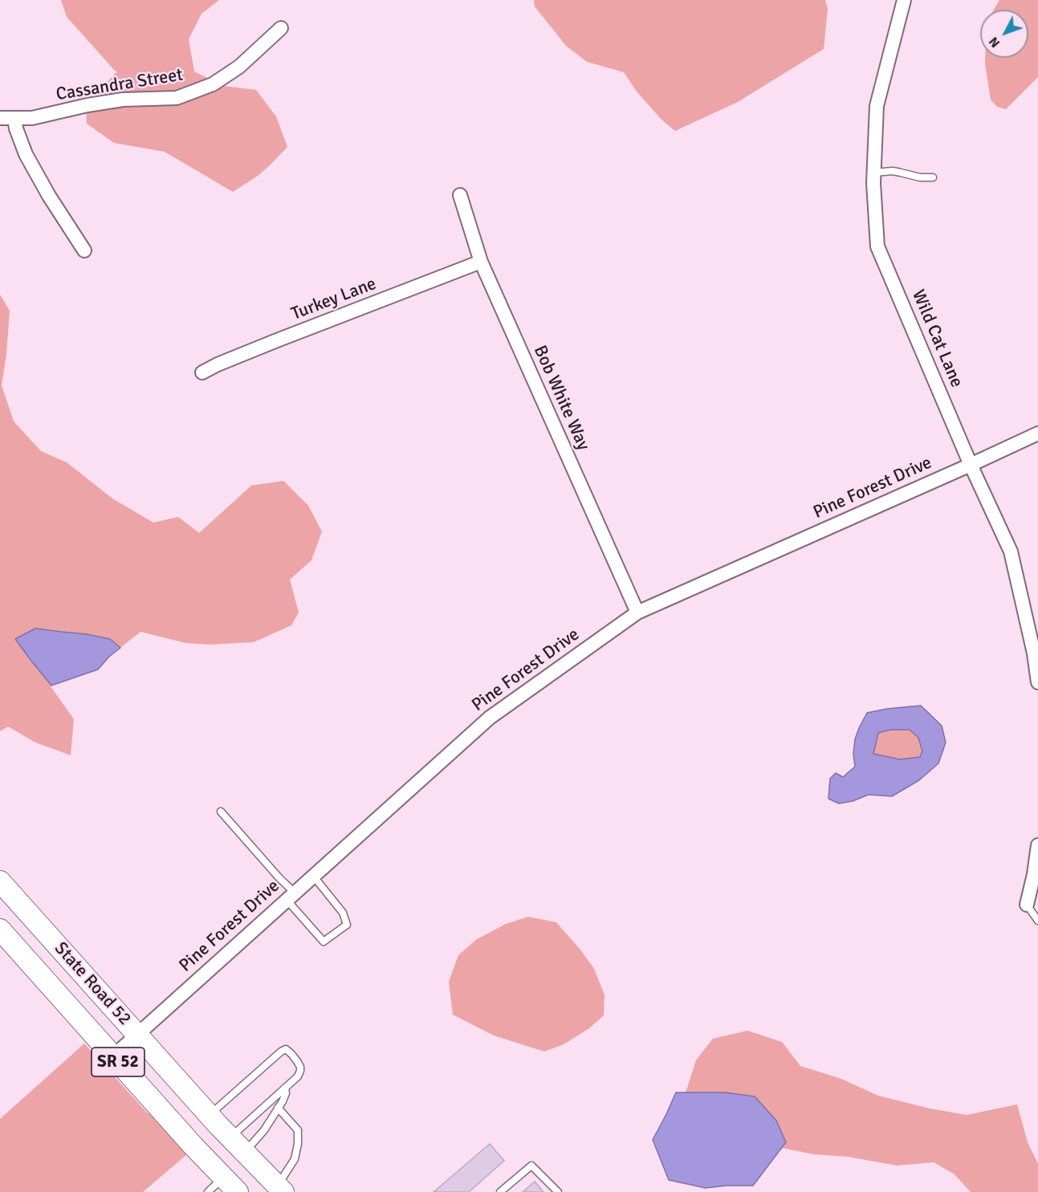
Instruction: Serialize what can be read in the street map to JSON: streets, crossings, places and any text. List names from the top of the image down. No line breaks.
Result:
{"streets":{"main road":["State Road 52","SR 52"],"street":["Cassandra Street","Turkey Lane","Wild Cat Lane","Bob White Way","Pine Forest Drive"]},"crossings":[["Turkey Lane","Bob White Way"],["Wild Cat Lane","Pine Forest Drive"],["Bob White Way","Pine Forest Drive"],["Pine Forest Drive","State Road 52"]],"north":"bottom left"}
